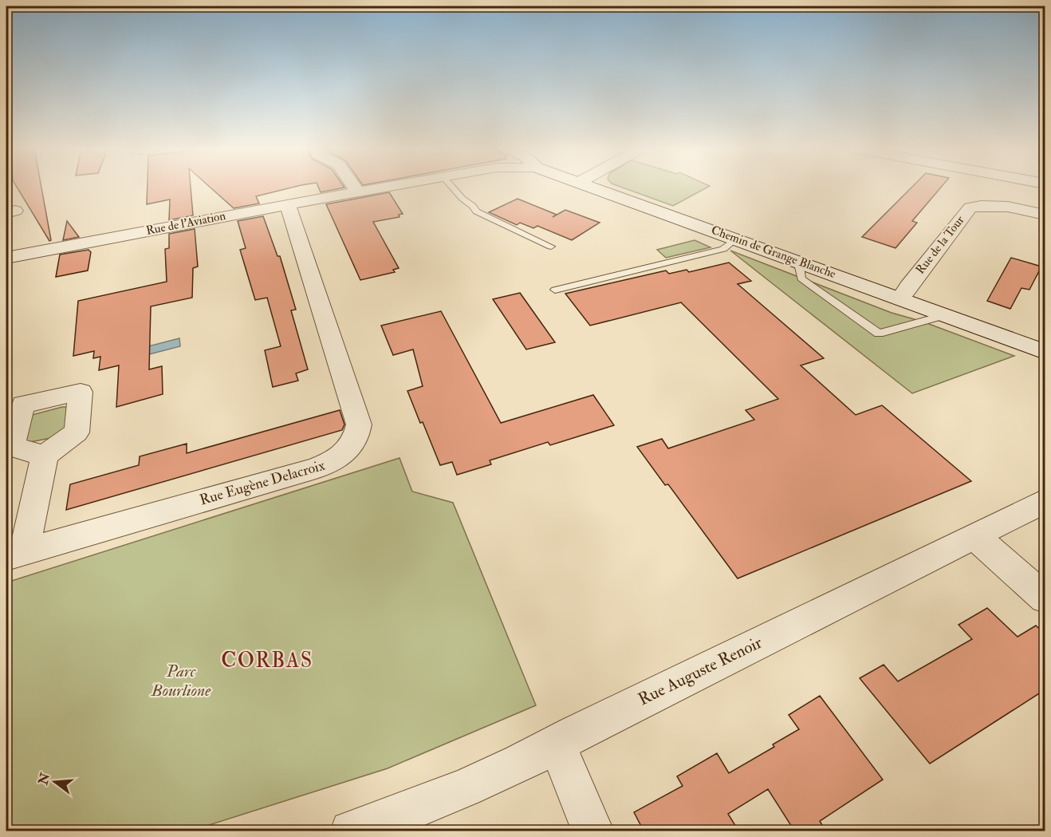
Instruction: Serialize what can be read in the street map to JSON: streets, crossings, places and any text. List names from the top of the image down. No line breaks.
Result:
{"streets":{"street":["Rue de l'Aviation","Rue de la Tour","Chemin de Grange Blanche","Rue Eugène Delacroix","Rue Auguste Renoir"]},"crossings":[["Rue de l'Aviation","Rue Eugène Delacroix"],["Rue de la Tour","Chemin de Grange Blanche"]],"districts":["CORBAS"],"parks":["Parc Bourlione"],"north":"left"}
